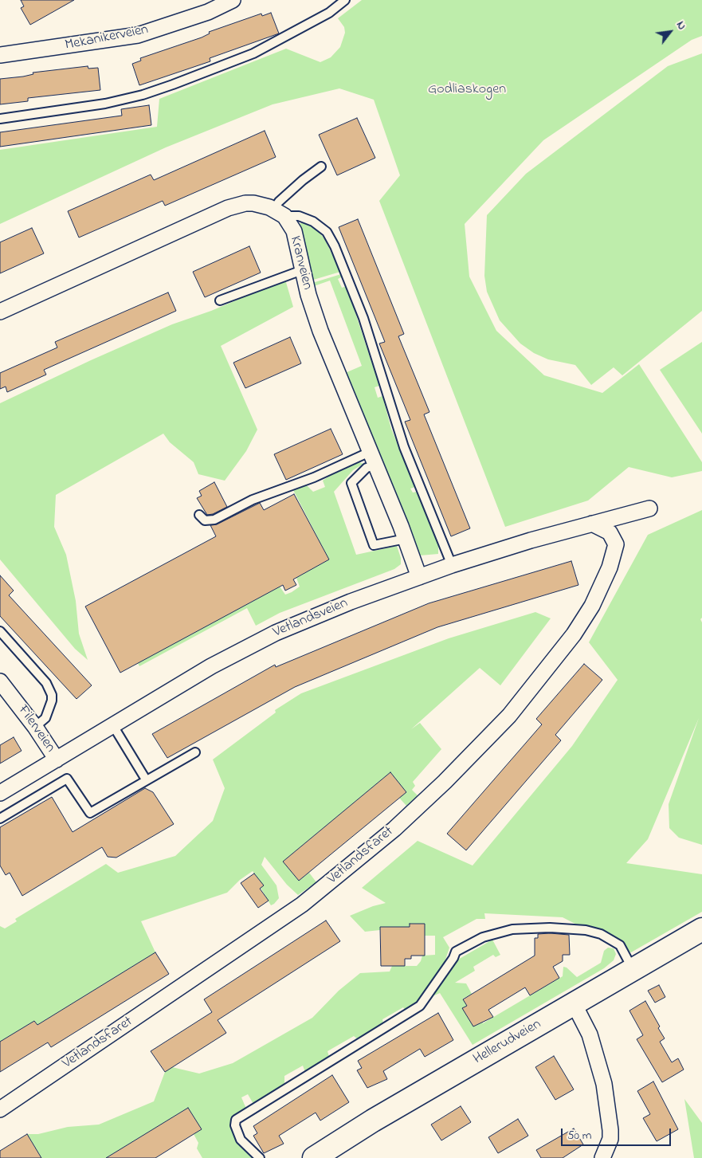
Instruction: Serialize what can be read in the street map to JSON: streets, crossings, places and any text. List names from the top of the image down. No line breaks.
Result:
{"streets":{"main road":["Hellerudveien"],"street":["Mekanikerveien","Kranveien","Vetlandsveien","Filerveien","Vetlandsfaret"]},"crossings":[["Kranveien","Vetlandsveien"],["Vetlandsveien","Filerveien"],["Vetlandsveien","Vetlandsfaret"]],"parks":["Godliaskogen"],"scale_bar":"50 m","north":"top right"}
